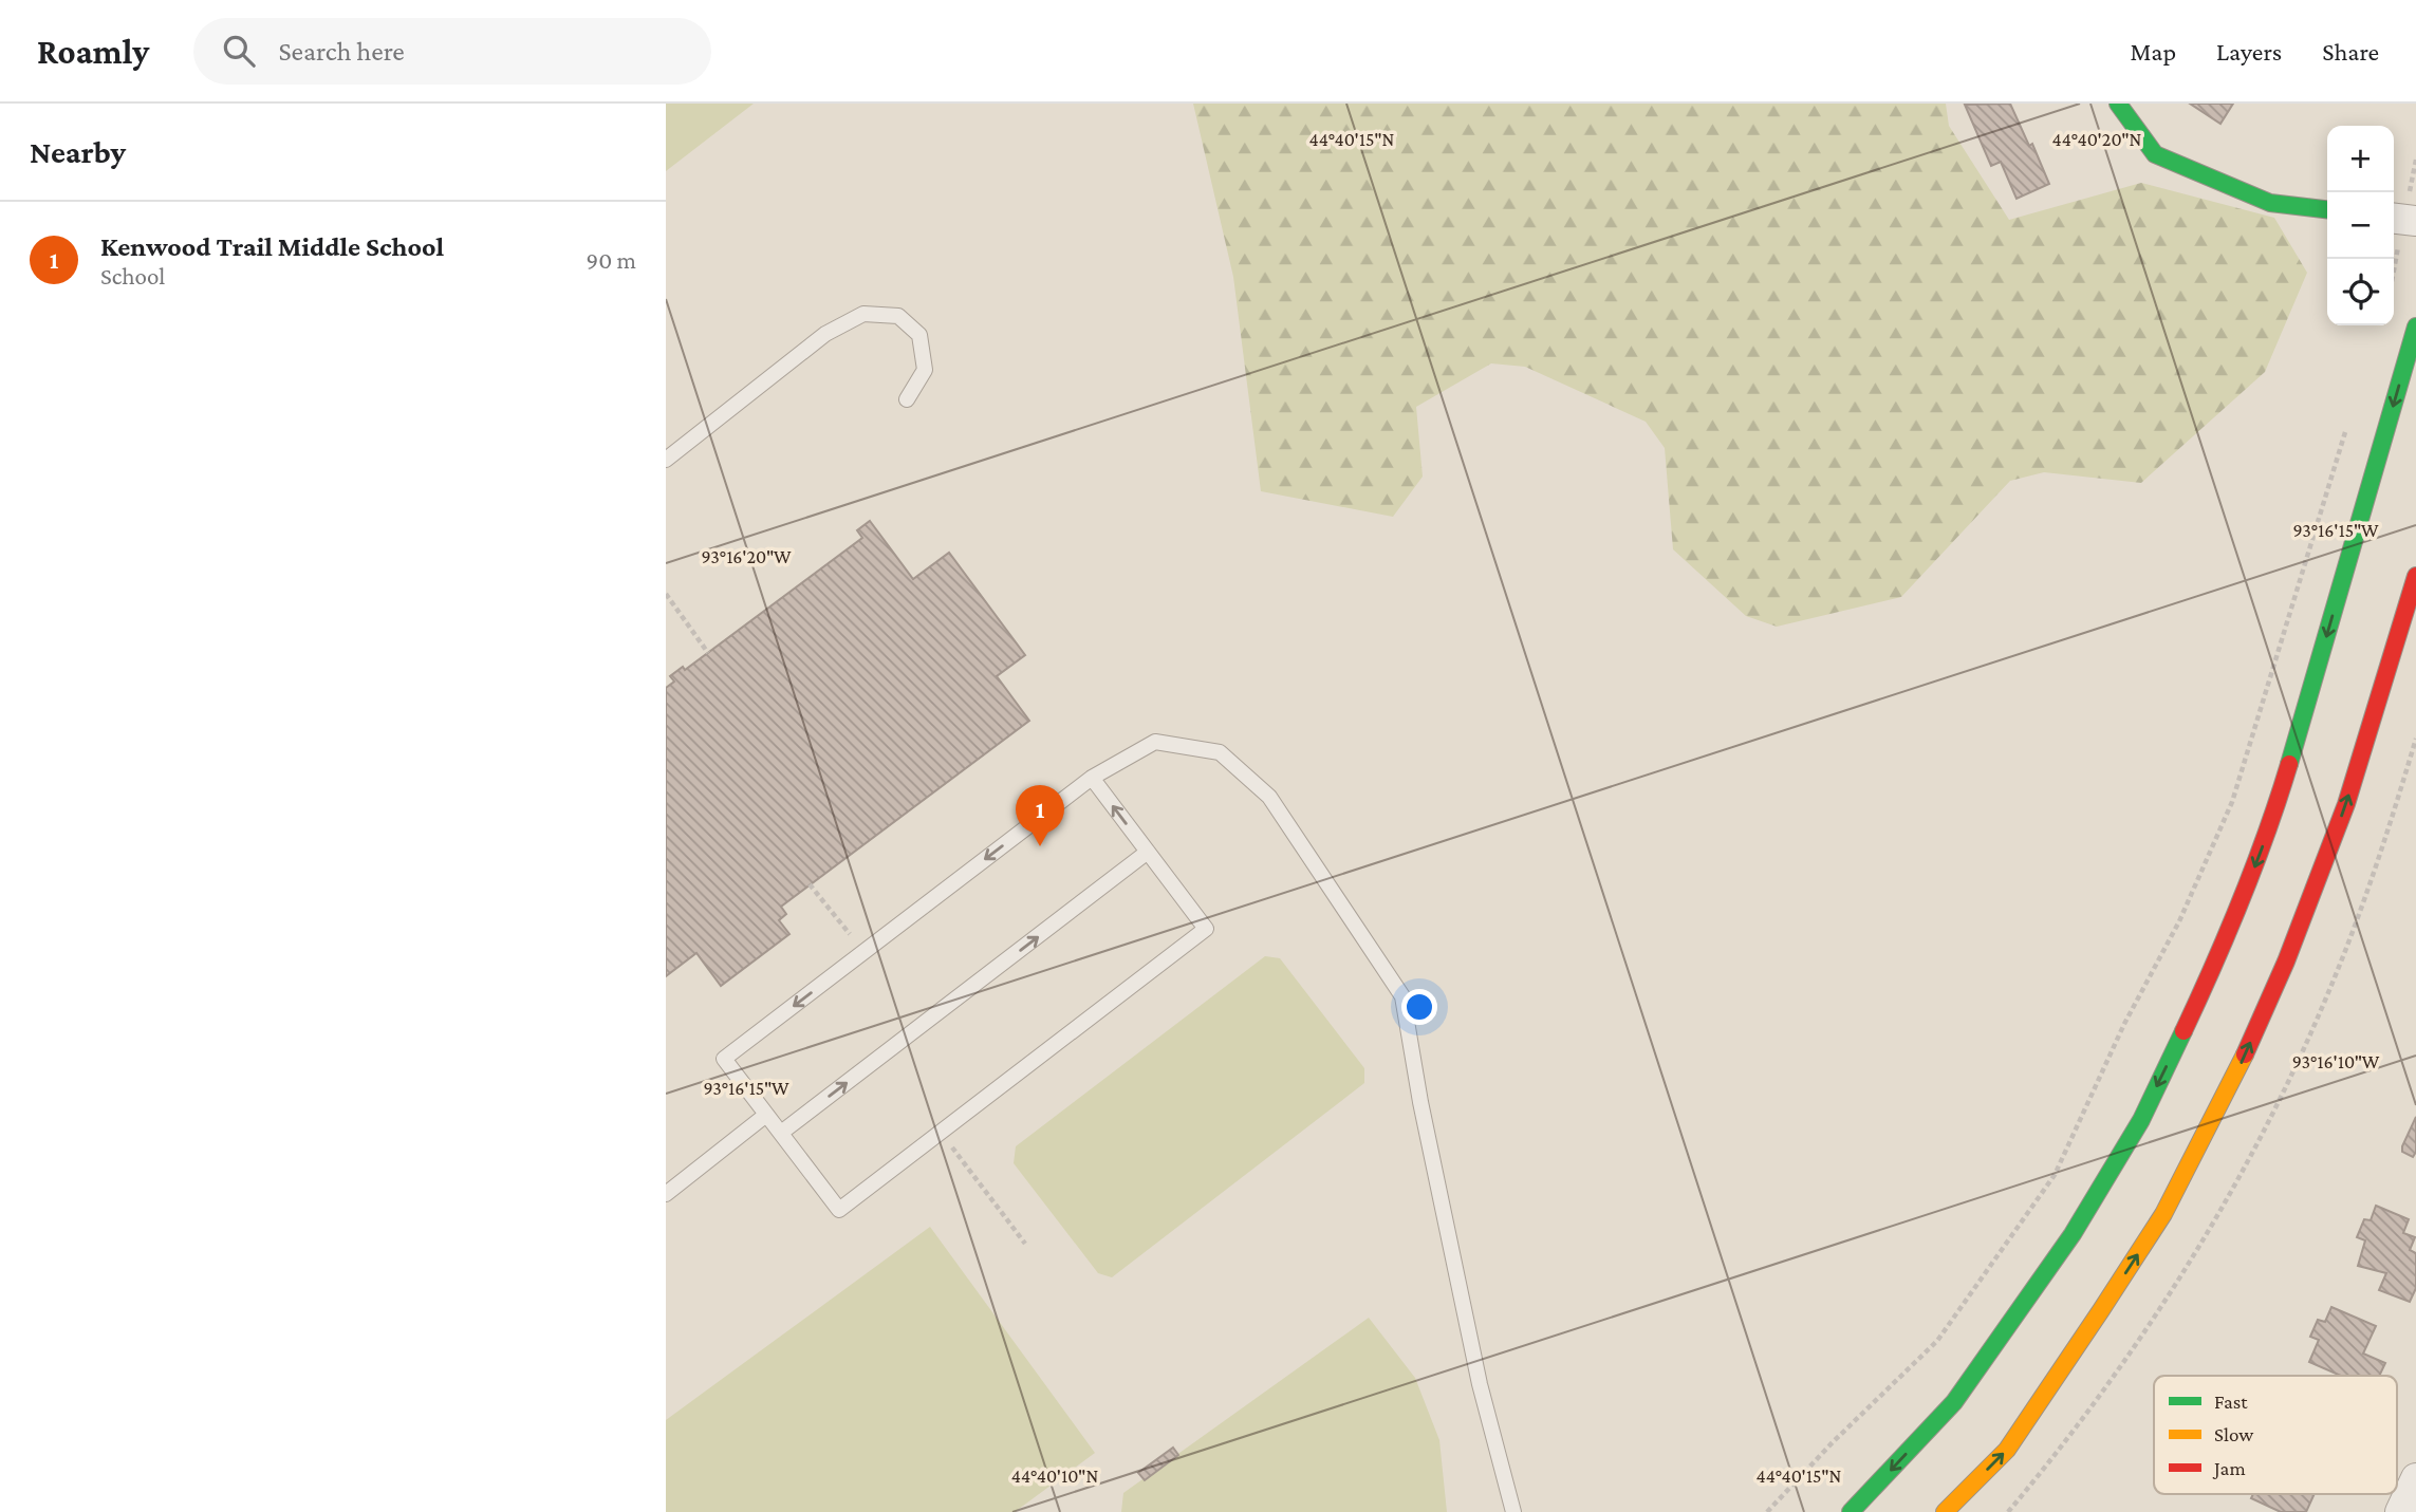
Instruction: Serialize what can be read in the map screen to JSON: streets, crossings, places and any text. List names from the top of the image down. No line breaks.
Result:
{"legend":["Fast","Slow","Jam"],"page":{"header":"Roamly","search":"Search here","nav":["Map","Layers","Share"],"heading":"Nearby","map_buttons":["+","−"],"list":[{"mark":"1","name":"Kenwood Trail Middle School","note":"School","value":"90 m"}],"pins":"1"},"coordinates":["44°40'15\"N","44°40'20\"N","93°16'15\"W","93°16'20\"W","93°16'10\"W","44°40'10\"N"]}
